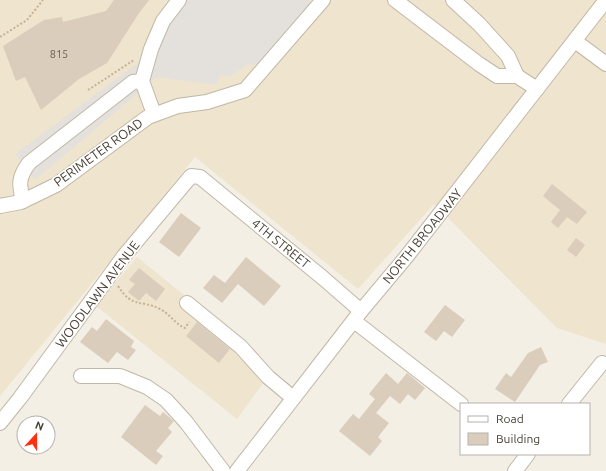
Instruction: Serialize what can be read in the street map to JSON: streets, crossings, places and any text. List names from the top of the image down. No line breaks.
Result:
{"streets":{"street":["PERIMETER ROAD","NORTH BROADWAY","4TH STREET","WOODLAWN AVENUE"]},"crossings":[["NORTH BROADWAY","4TH STREET"],["4TH STREET","WOODLAWN AVENUE"]],"house_numbers":["815"],"legend":["Road","Building"],"north":"top"}
